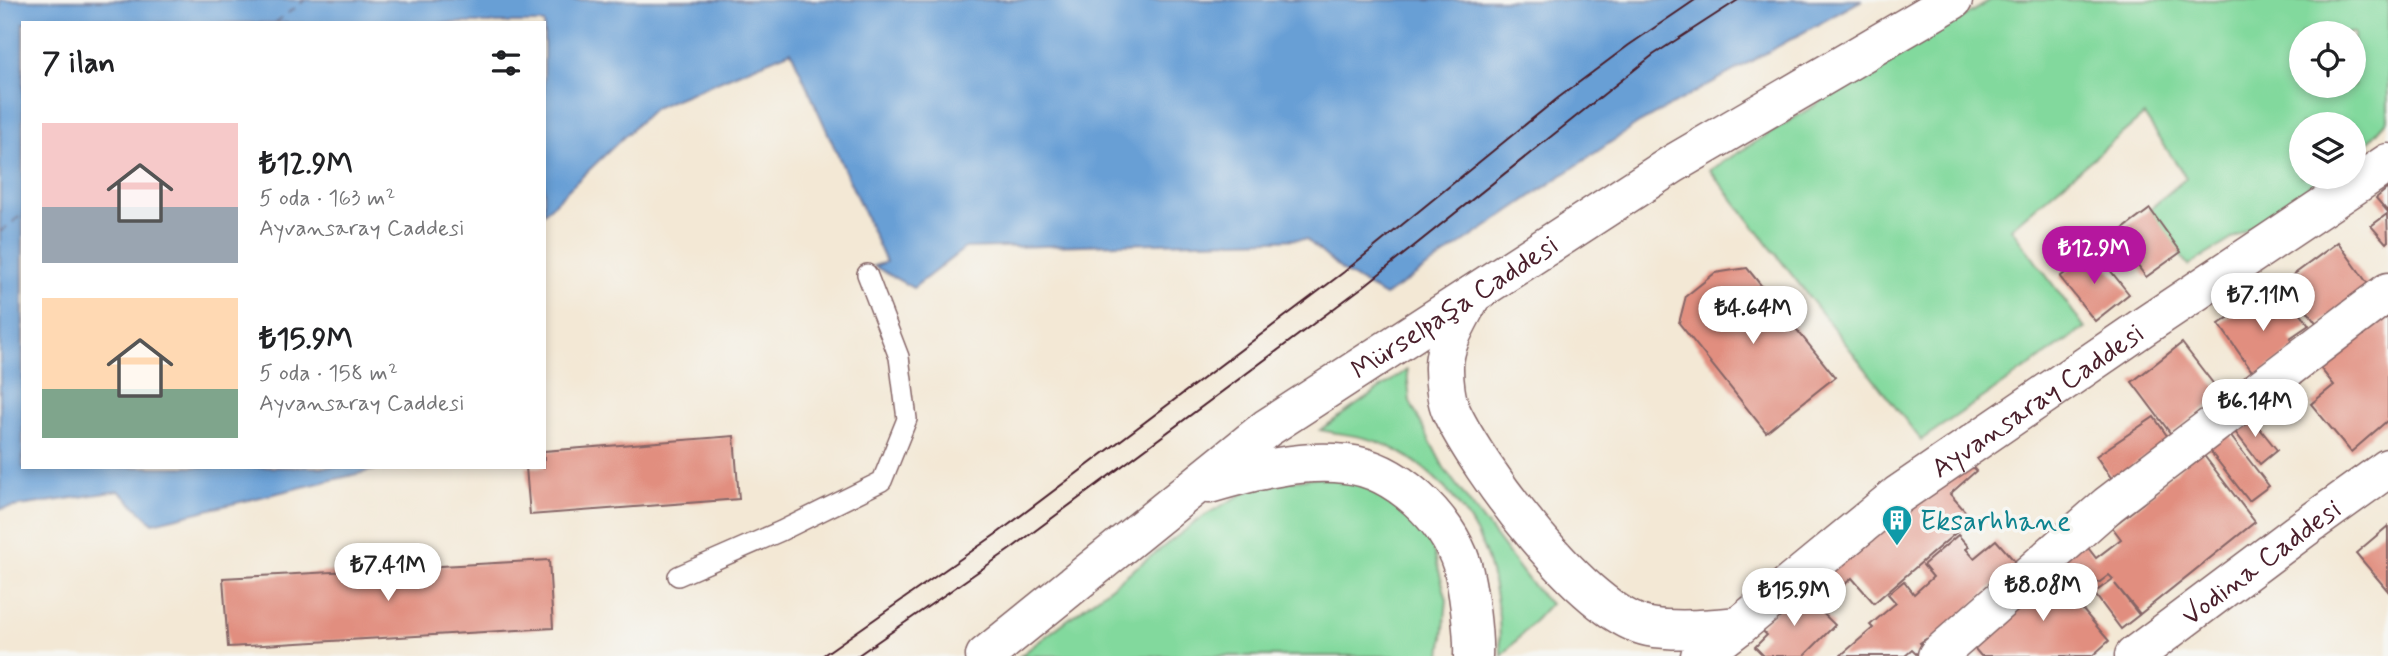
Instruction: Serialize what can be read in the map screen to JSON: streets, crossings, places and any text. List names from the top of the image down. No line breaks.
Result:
{"streets":{"main road":["Mürselpaşa Caddesi","Ayvansaray Caddesi","Vodina Caddesi"]},"places":{"building":["Eksarhhane"]},"page":{"heading":"7 ilan","list":[{"name":"₺12.9M","note":"5 oda · 163 m² · Ayvansaray Caddesi"},{"name":"₺15.9M","note":"5 oda · 158 m² · Ayvansaray Caddesi"}],"price":["₺12.9M","₺7.11M","₺4.64M","₺6.14M","₺7.41M","₺8.08M","₺15.9M"]}}
